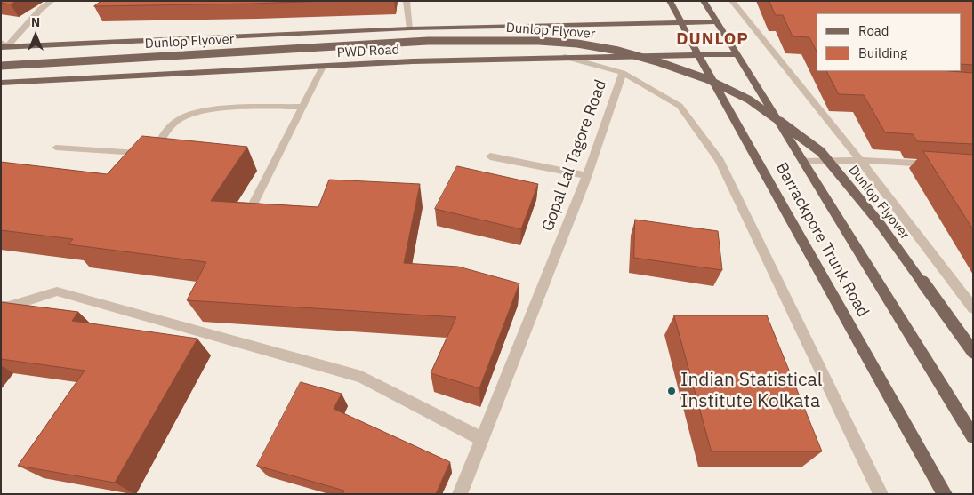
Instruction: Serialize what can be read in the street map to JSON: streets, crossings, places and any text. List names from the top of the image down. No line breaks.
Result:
{"streets":{"main road":["Dunlop Flyover","PWD Road","Barrackpore Trunk Road"],"street":["Gopal Lal Tagore Road"]},"crossings":[["PWD Road","Barrackpore Trunk Road"]],"districts":["DUNLOP"],"places":["Indian Statistical Institute Kolkata"],"legend":["Road","Building"],"north":"top"}
